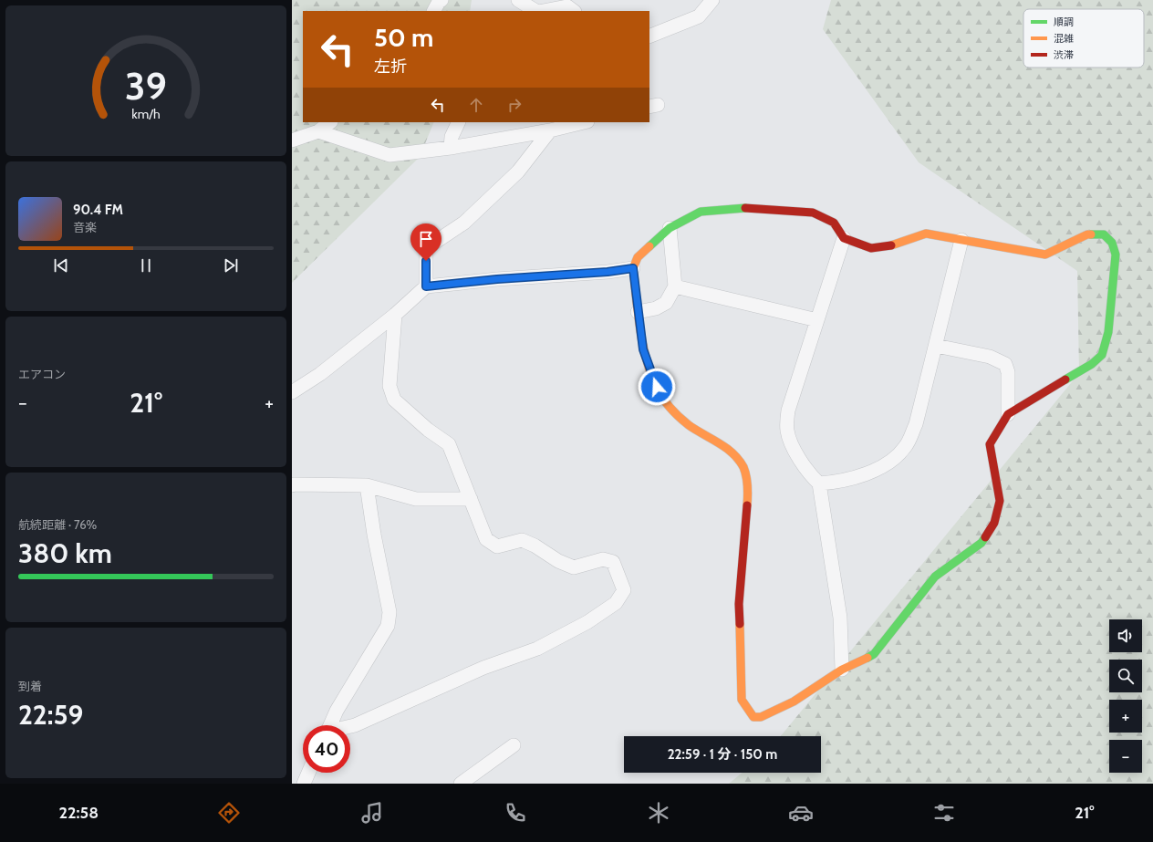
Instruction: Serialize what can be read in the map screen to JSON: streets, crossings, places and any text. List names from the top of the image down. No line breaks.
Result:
{"legend":["順調","混雑","渋滞"],"page":{"turn":["50 m","左折"],"song":["90.4 FM","音楽"],"tile":["エアコン",["航続距離 · 76%","380 km"],["到着","22:59"]],"heat":["−","21°","+"],"map_buttons":["+","−"],"limit":"40","trip":"22:59 · 1 分 · 150 m","tabs":["22:58","21°"],"gauge":["39","km/h"]}}
